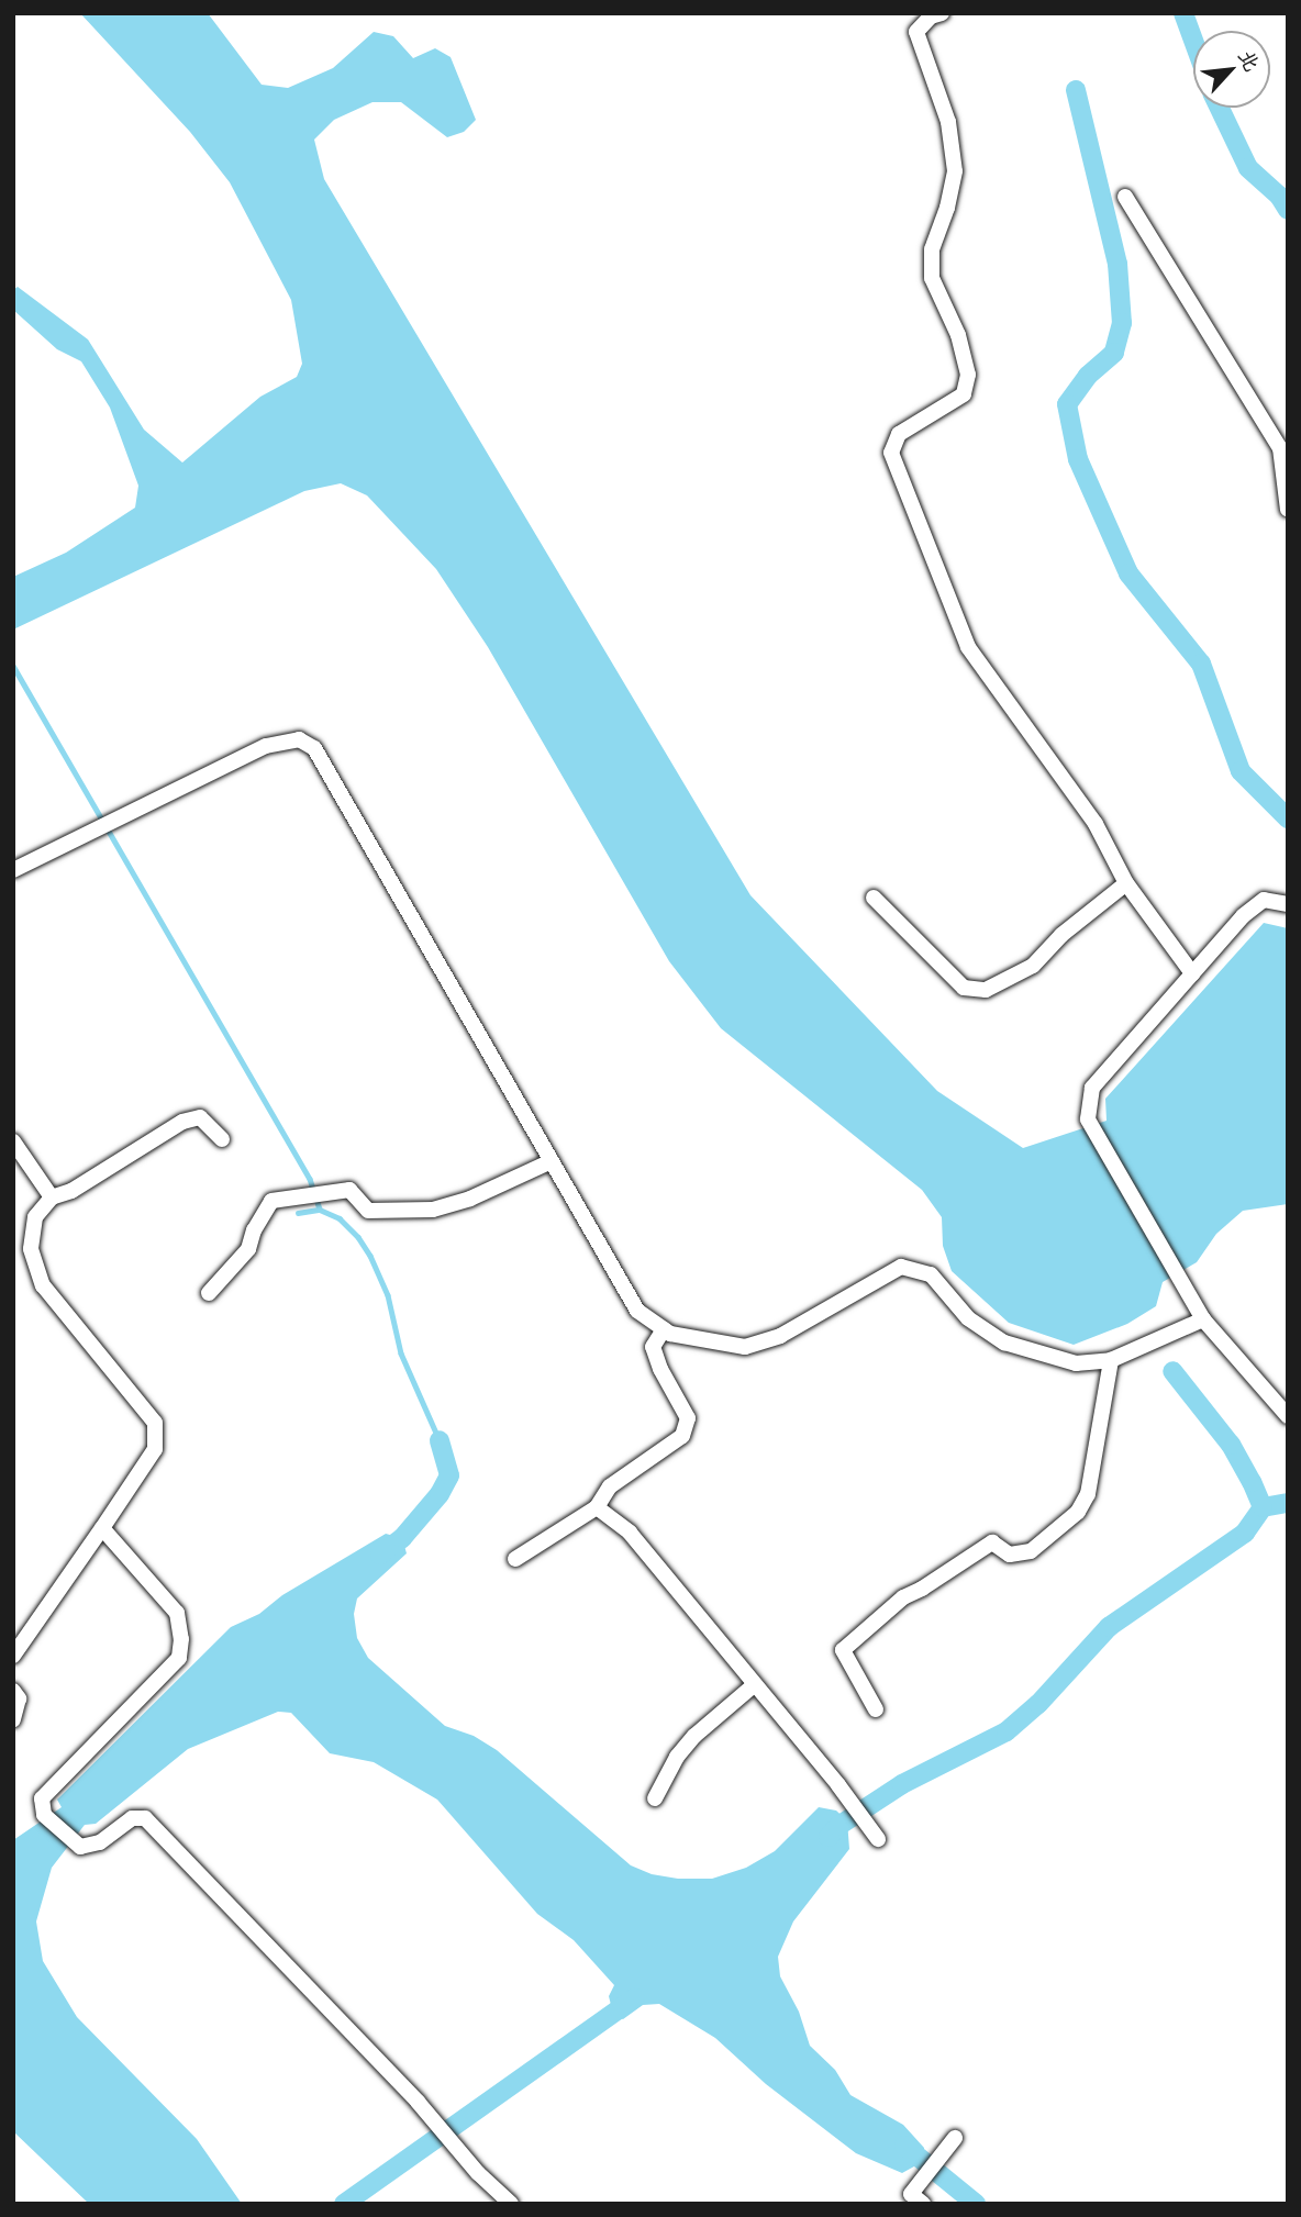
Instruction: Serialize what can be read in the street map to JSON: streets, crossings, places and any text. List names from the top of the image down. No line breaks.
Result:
{"north":"top right"}
